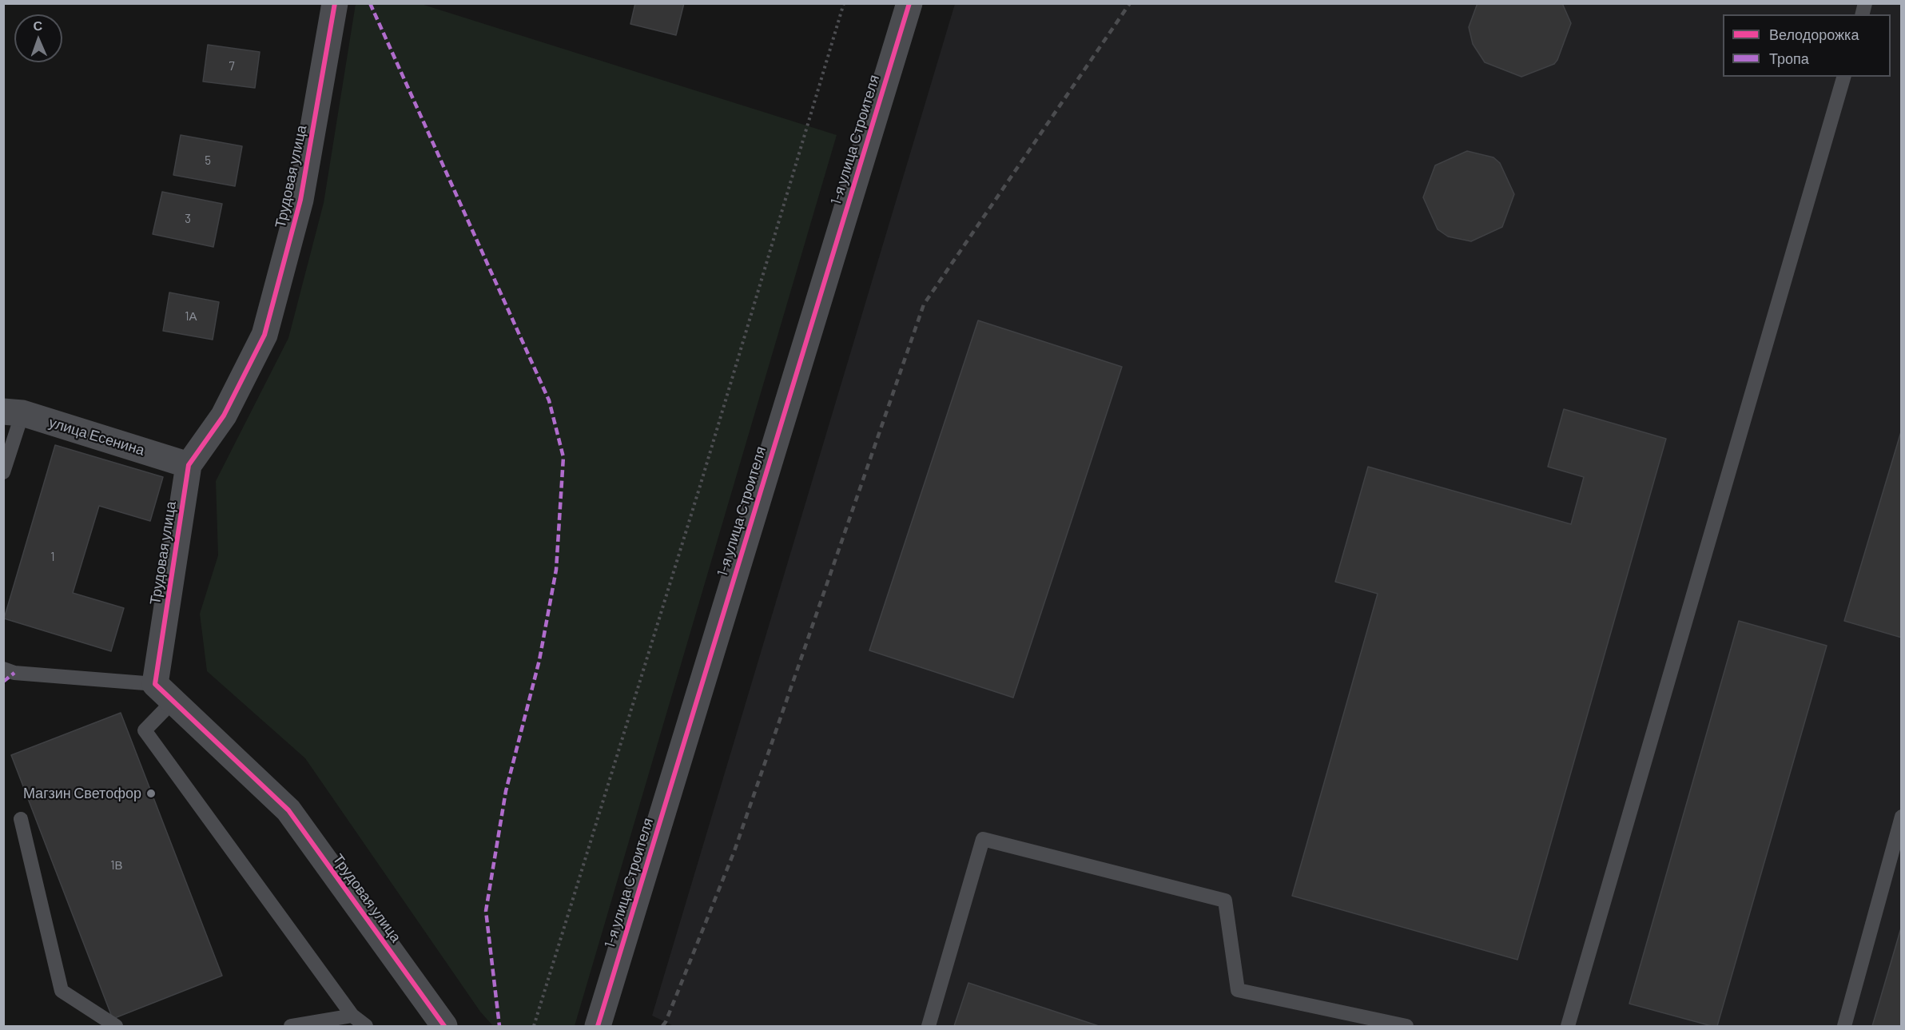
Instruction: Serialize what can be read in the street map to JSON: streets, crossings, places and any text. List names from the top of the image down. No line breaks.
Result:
{"streets":{"street":["1-я улица Строителя","Трудовая улица","улица Есенина"]},"crossings":[["Трудовая улица","улица Есенина"]],"places":["Магзин Светофор"],"house_numbers":["7","5","3","1А","1","1В"],"legend":["Велодорожка","Тропа"],"north":"top"}
